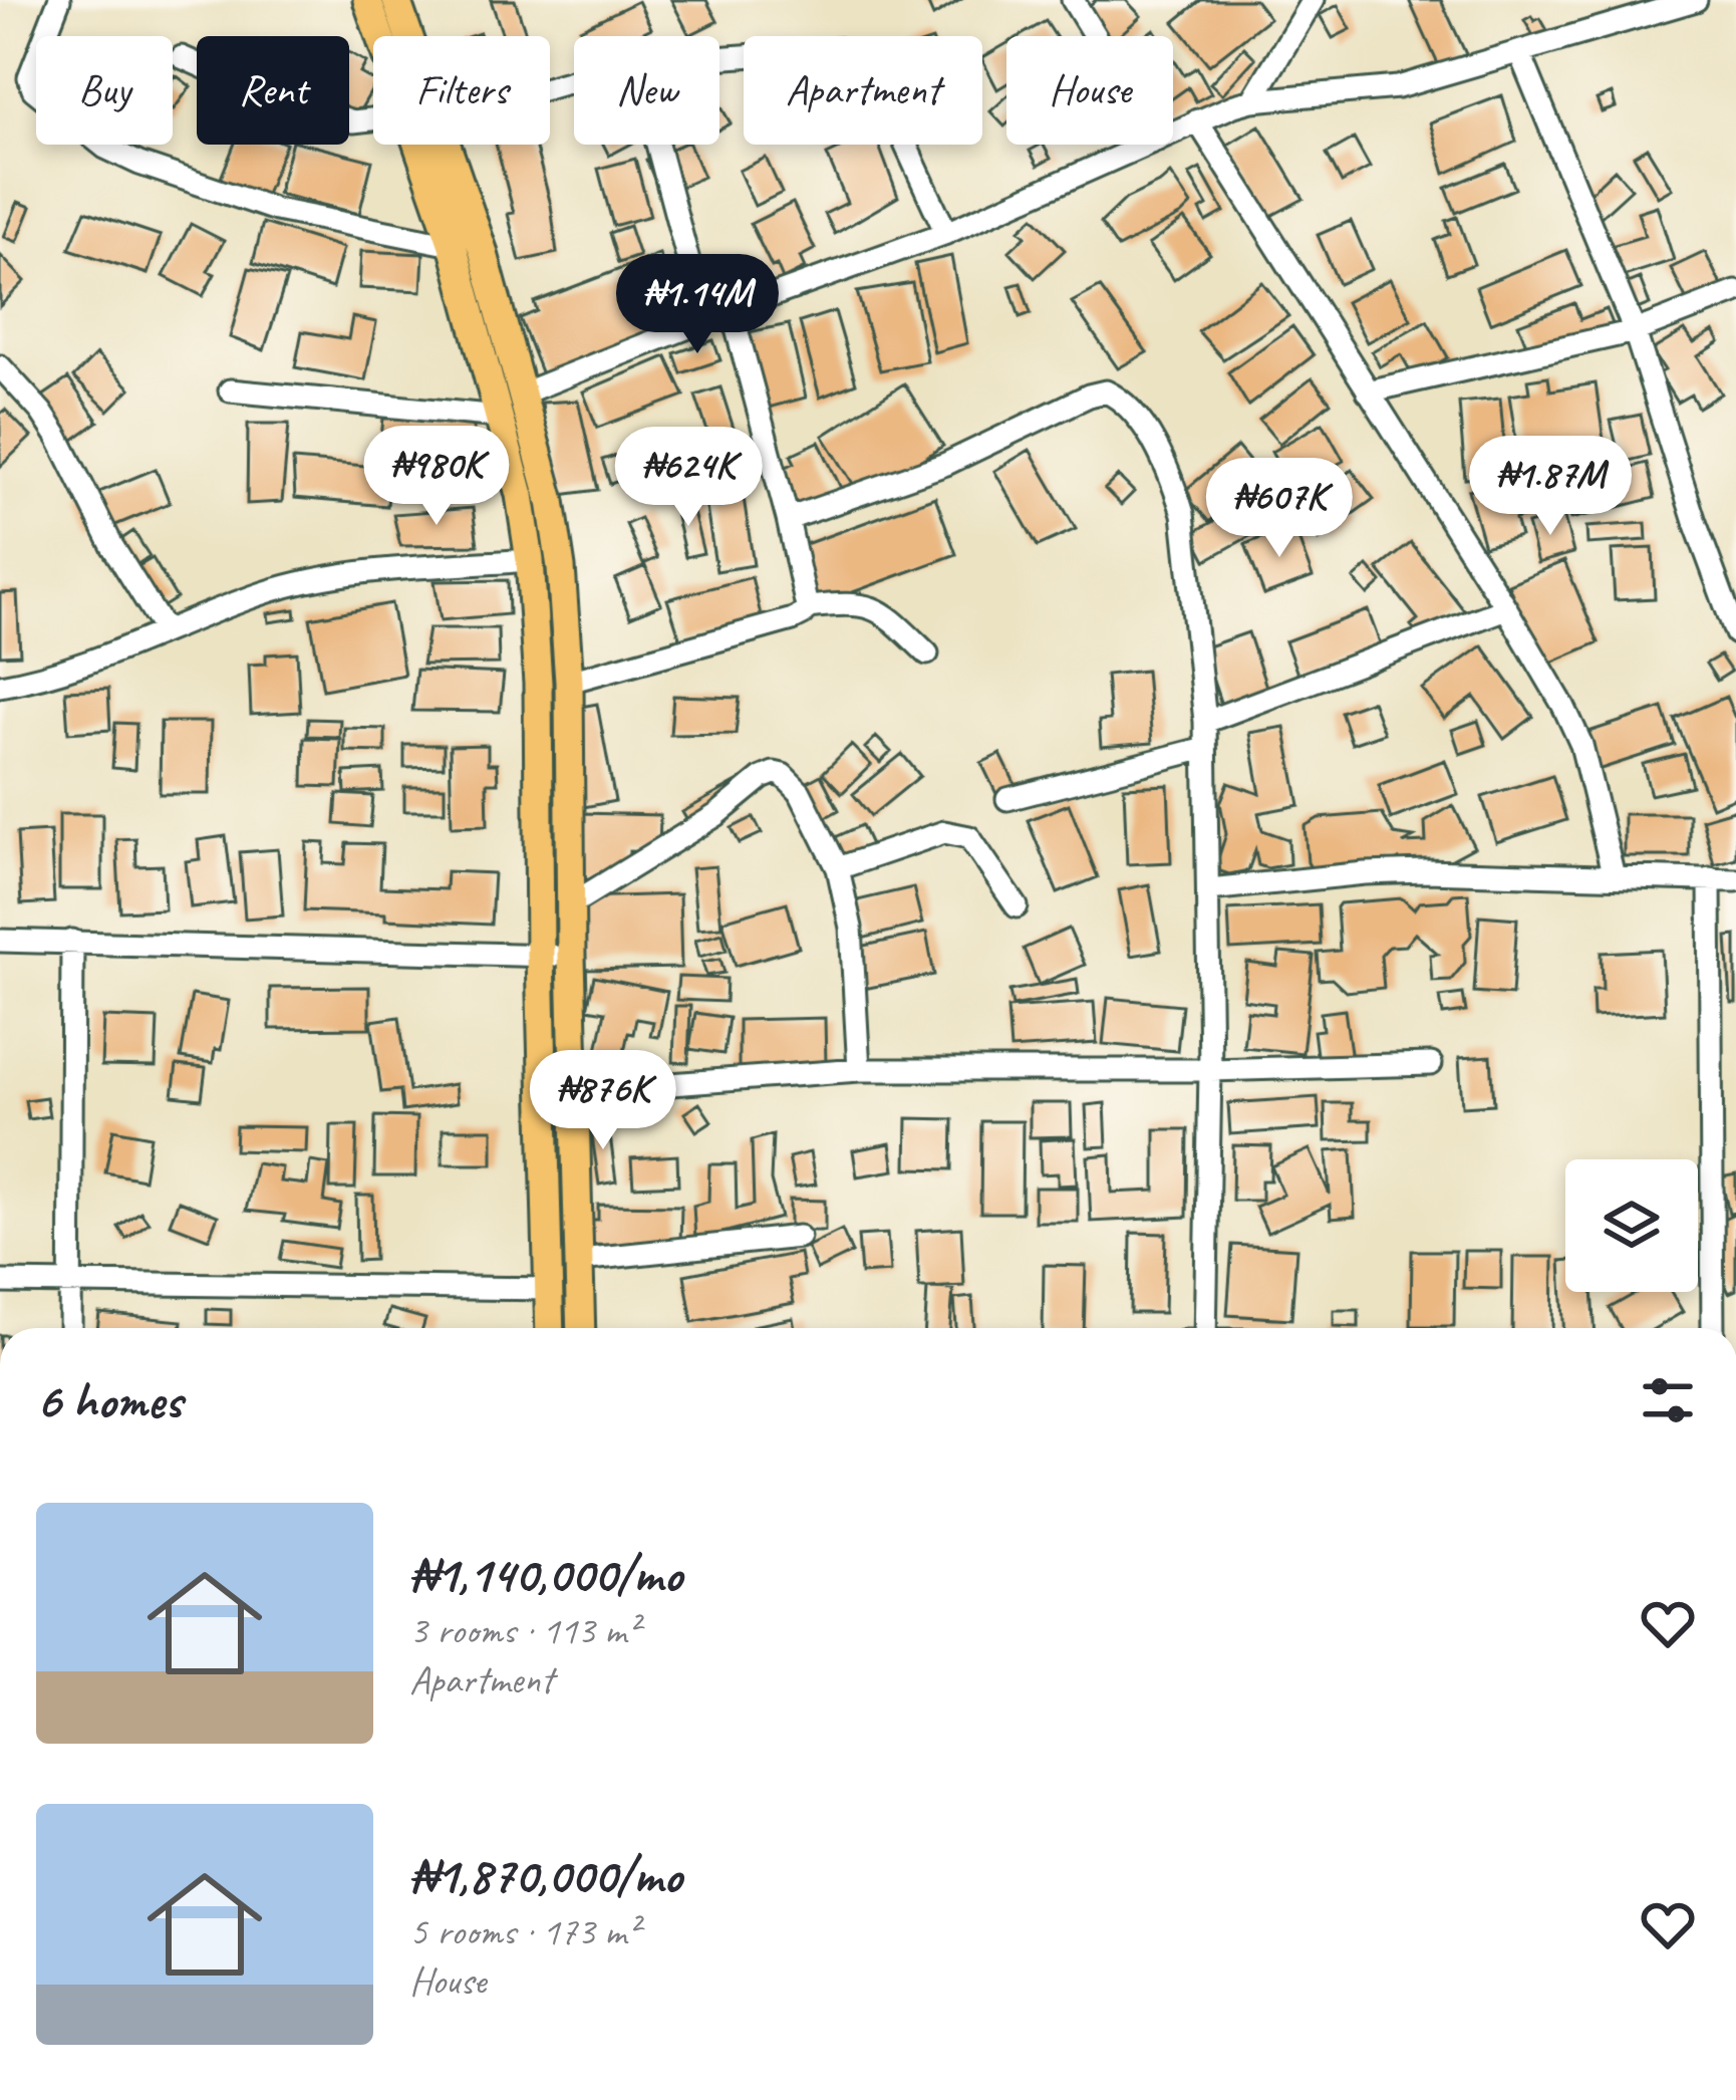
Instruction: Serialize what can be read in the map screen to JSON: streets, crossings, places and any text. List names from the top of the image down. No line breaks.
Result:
{"page":{"chip":["Buy","Rent","Filters","New","Apartment","House"],"price":["₦1.14M","₦980K","₦624K","₦1.87M","₦607K","₦876K"],"heading":"6 homes","list":[{"name":"₦1,140,000/mo","note":"3 rooms · 113 m² · Apartment"},{"name":"₦1,870,000/mo","note":"5 rooms · 173 m² · House"}]}}
